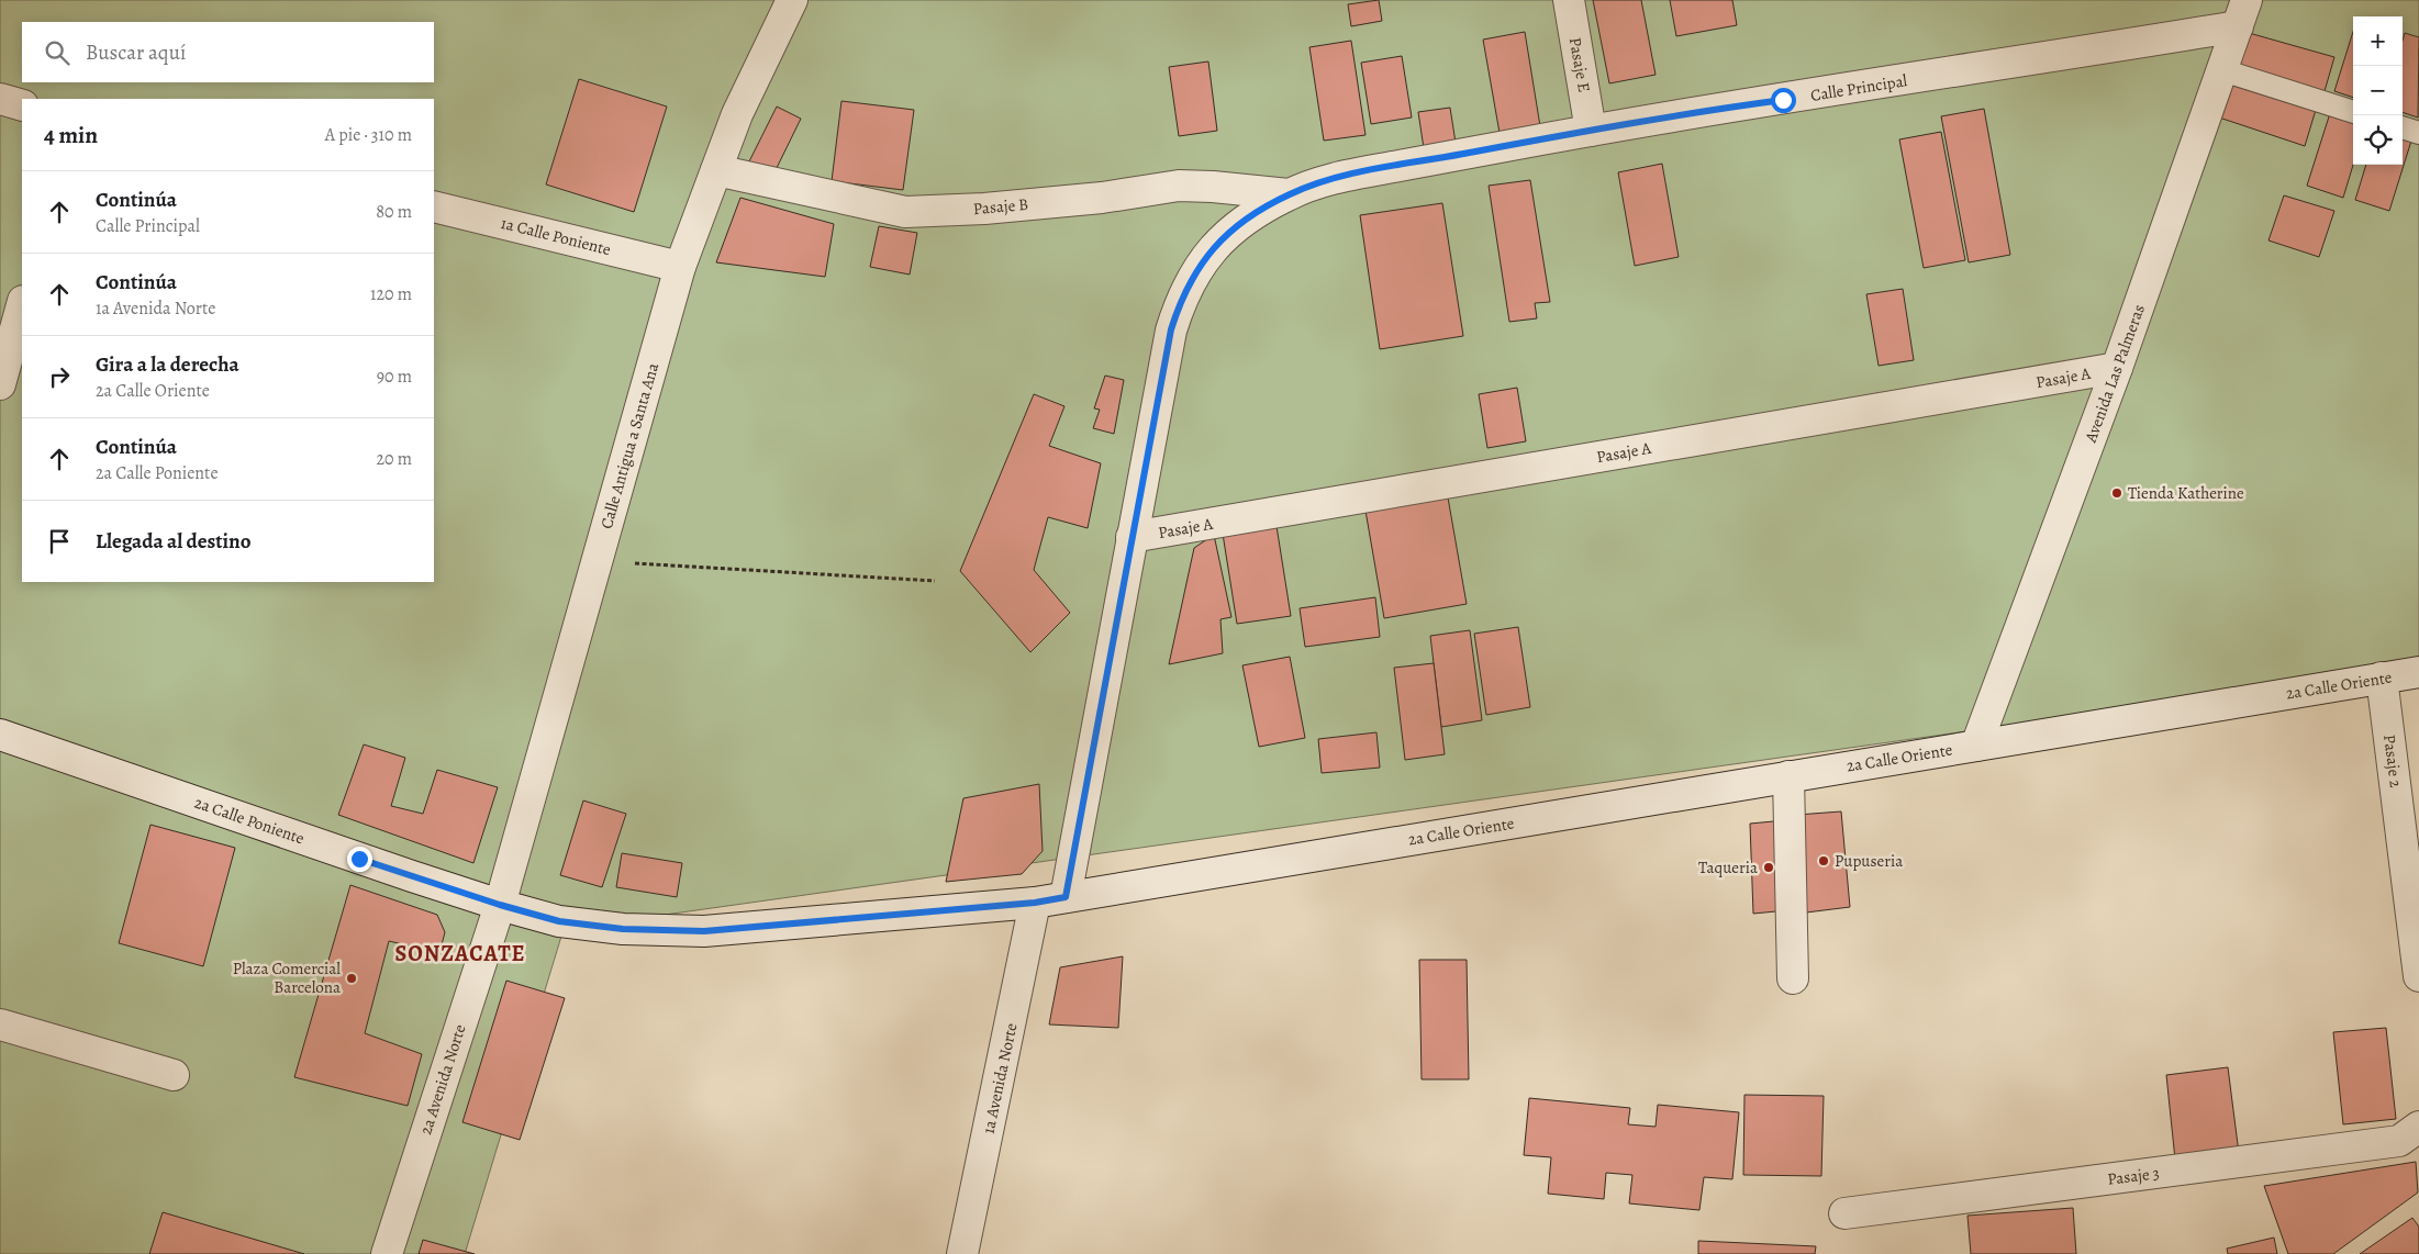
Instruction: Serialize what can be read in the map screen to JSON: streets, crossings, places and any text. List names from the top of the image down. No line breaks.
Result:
{"streets":{"street":["Pasaje E","Calle Principal","Pasaje B","1a Calle Poniente","Avenida Las Palmeras","Pasaje A","Calle Antigua a Santa Ana","2a Calle Oriente","Pasaje 2","2a Calle Poniente","1a Avenida Norte","2a Avenida Norte","Pasaje 3"]},"crossings":[["Pasaje E","Calle Principal"],["Calle Principal","Pasaje B"],["Calle Principal","Avenida Las Palmeras"],["Pasaje B","Calle Antigua a Santa Ana"],["1a Calle Poniente","Calle Antigua a Santa Ana"],["Avenida Las Palmeras","Pasaje A"],["Avenida Las Palmeras","2a Calle Oriente"],["Calle Antigua a Santa Ana","2a Calle Oriente"],["Calle Antigua a Santa Ana","2a Calle Poniente"],["Calle Antigua a Santa Ana","2a Avenida Norte"],["2a Calle Oriente","Pasaje 2"],["2a Calle Oriente","2a Calle Poniente"],["2a Calle Oriente","1a Avenida Norte"],["2a Calle Oriente","2a Avenida Norte"],["2a Calle Poniente","2a Avenida Norte"]],"districts":["SONZACATE"],"places":["Tienda Katherine","Pupuseria","Taqueria","Plaza Comercial Barcelona"],"page":{"map_buttons":["+","−"],"search":"Buscar aquí","heading":["4 min","A pie · 310 m"],"list":[["Continúa","Calle Principal","80 m"],["Continúa","1a Avenida Norte","120 m"],["Gira a la derecha","2a Calle Oriente","90 m"],["Continúa","2a Calle Poniente","20 m"],"Llegada al destino"]}}
